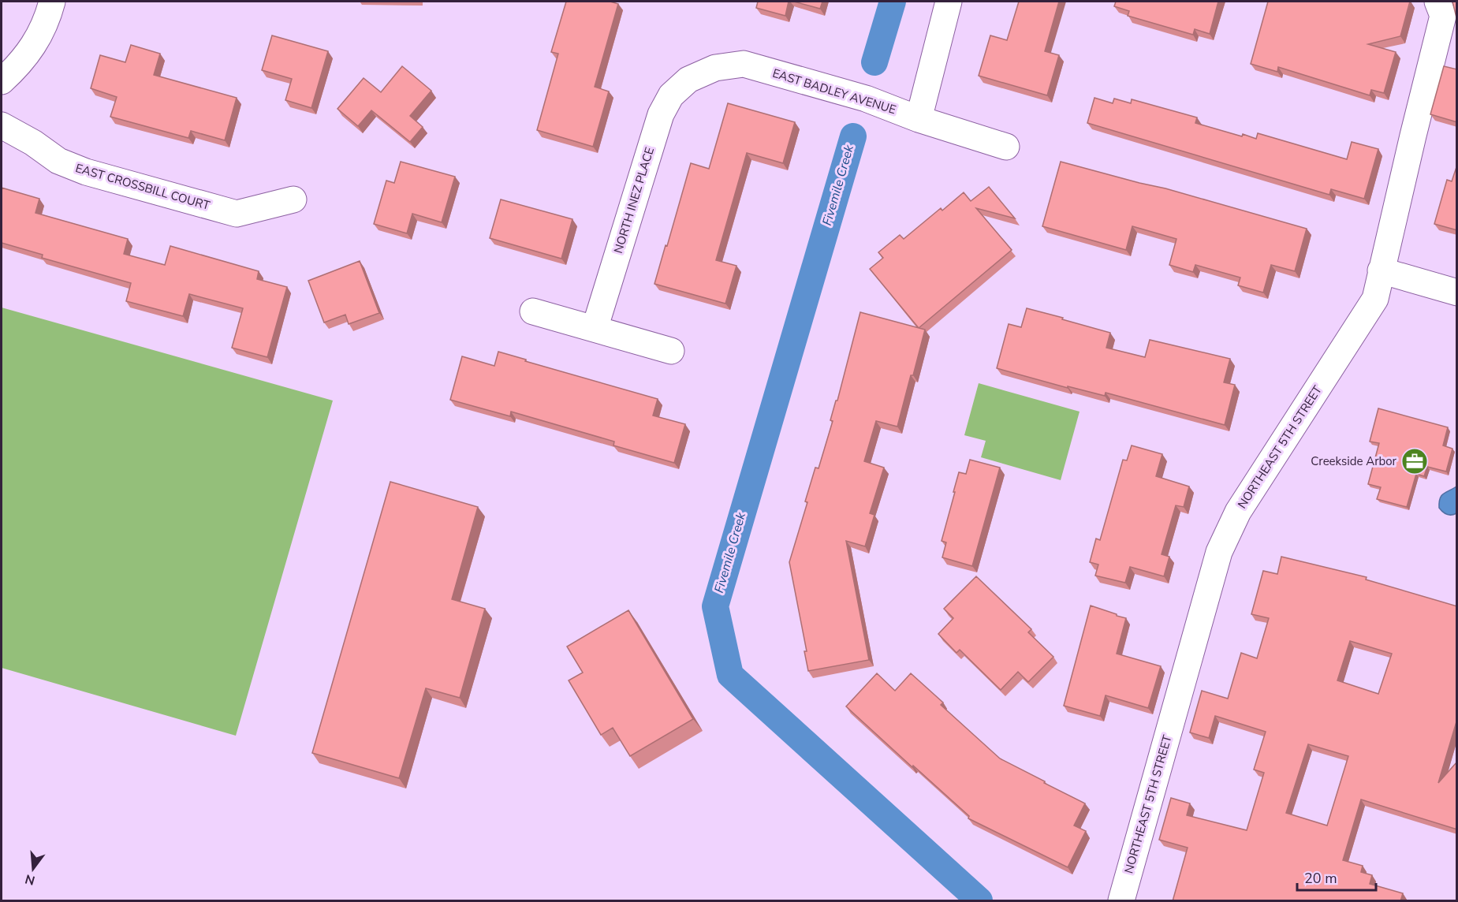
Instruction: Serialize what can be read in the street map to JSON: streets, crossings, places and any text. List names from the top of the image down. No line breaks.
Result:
{"streets":{"street":["EAST BADLEY AVENUE","EAST CROSSBILL COURT","NORTH INEZ PLACE","NORTHEAST 5TH STREET"]},"crossings":[["EAST BADLEY AVENUE","NORTH INEZ PLACE"]],"water":["Fivemile Creek"],"places":{"office":["Creekside Arbor"]},"scale_bar":"20 m","north":"bottom"}
